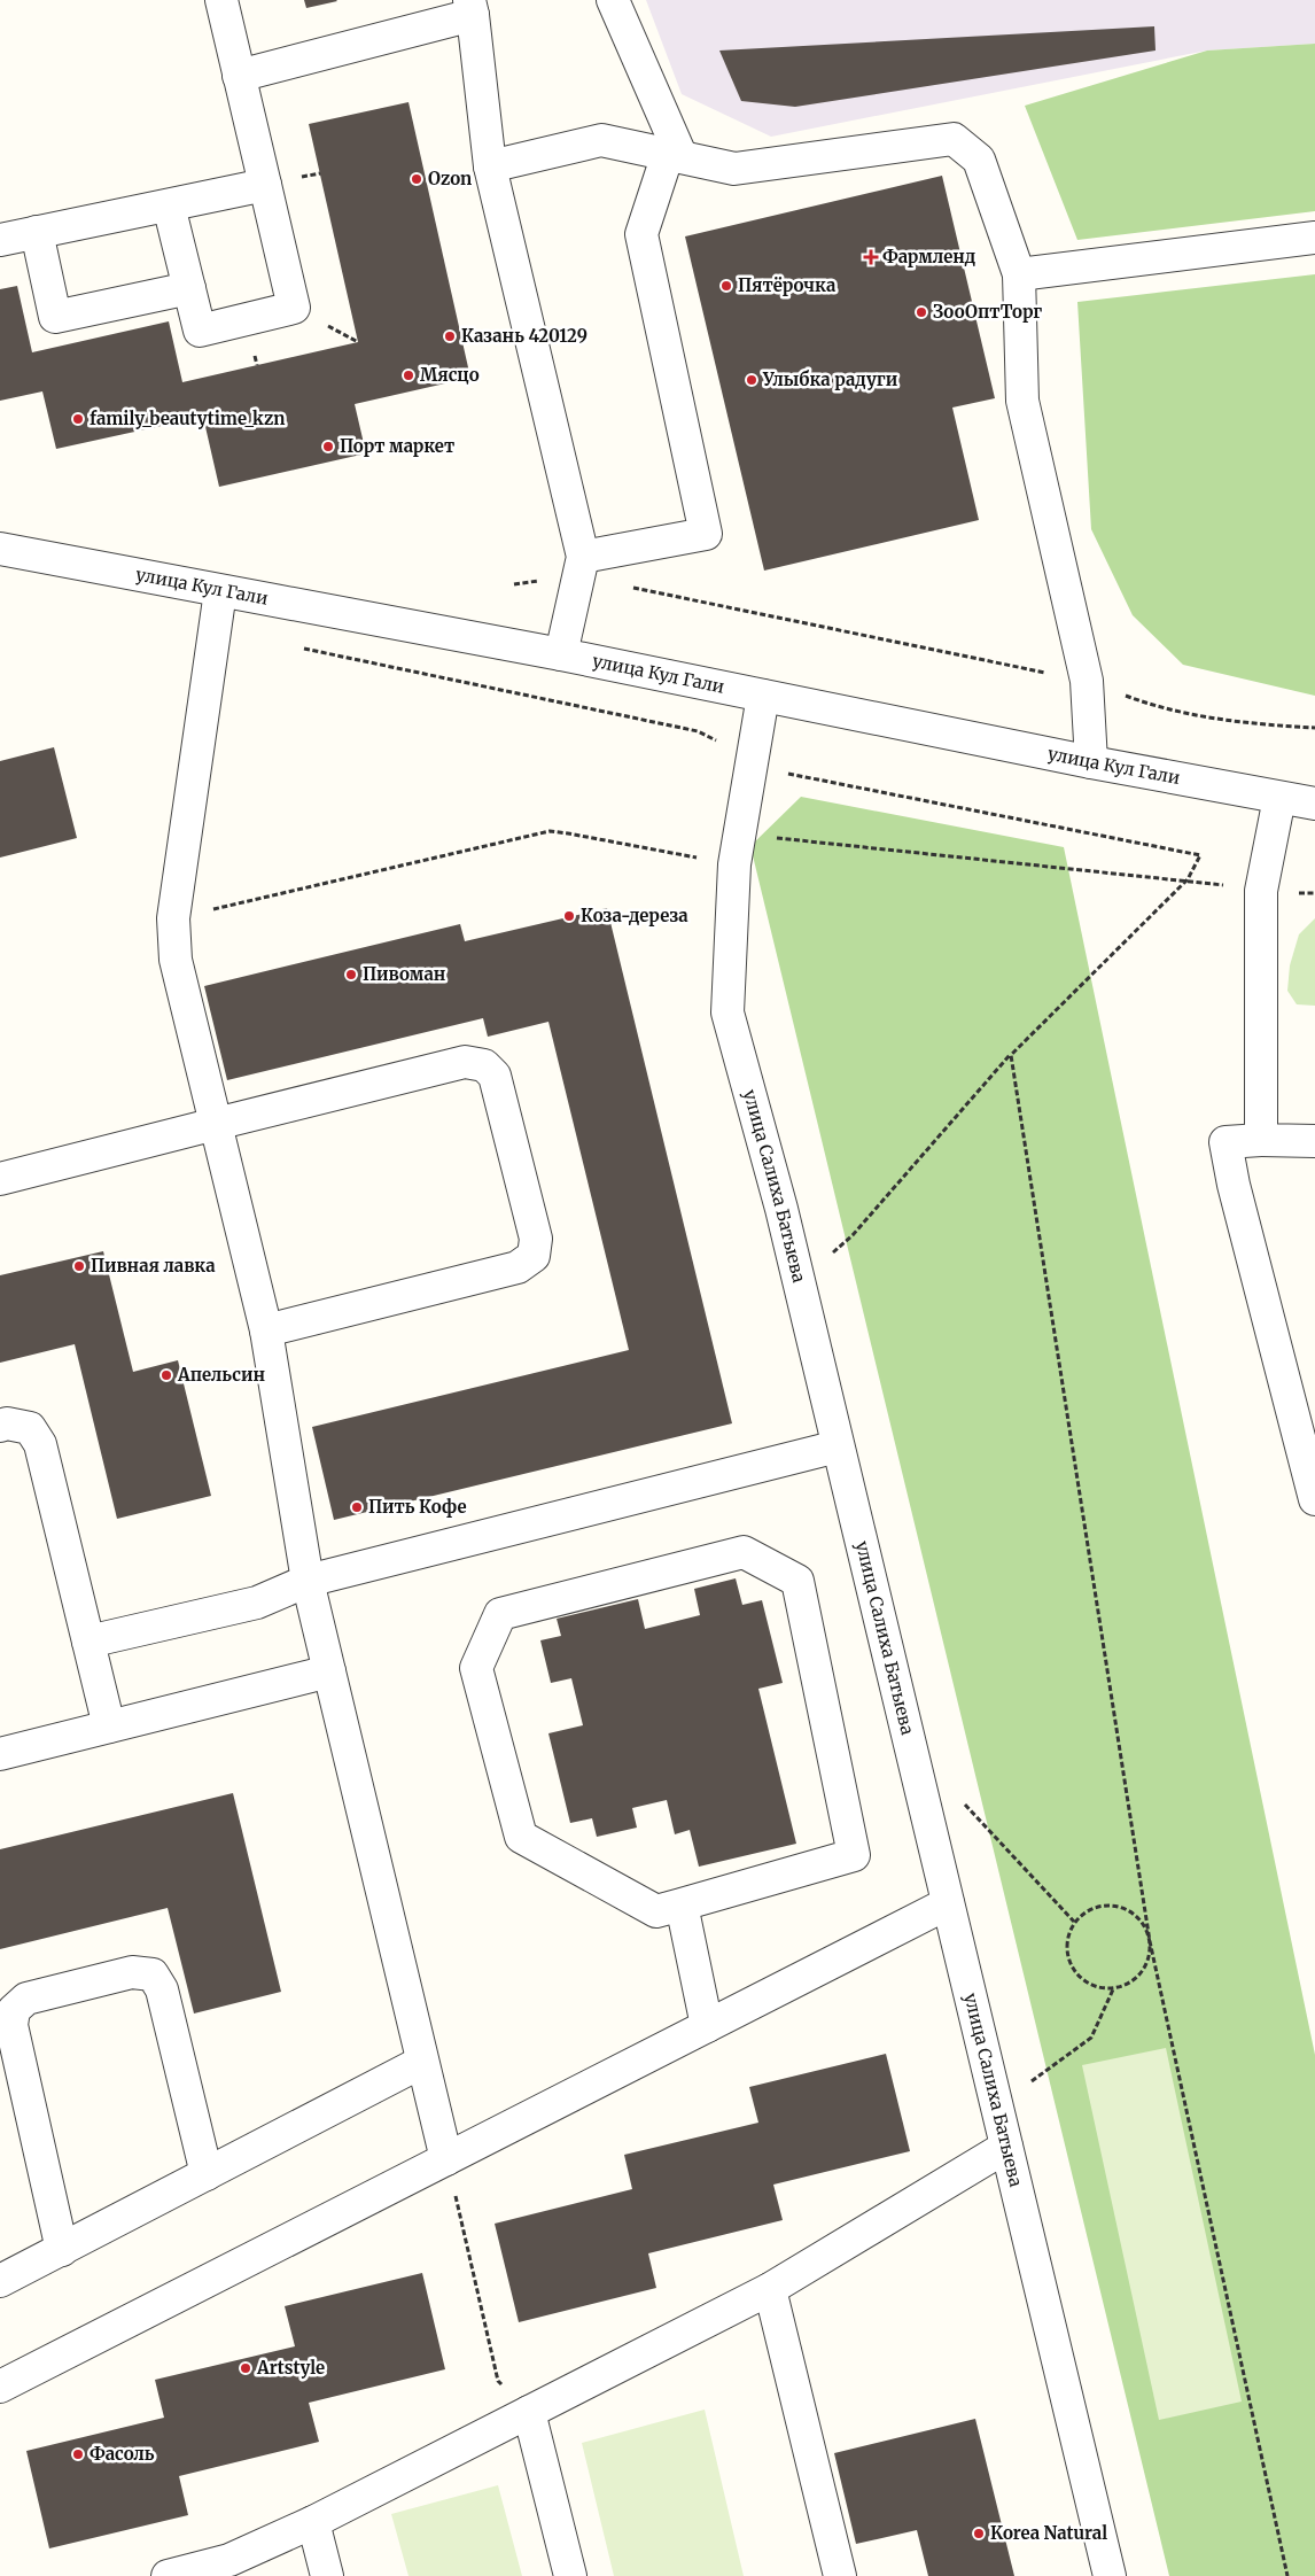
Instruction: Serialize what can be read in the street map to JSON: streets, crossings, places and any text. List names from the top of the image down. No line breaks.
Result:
{"streets":{"street":["улица Кул Гали","улица Салиха Батыева"]},"crossings":[["улица Кул Гали","улица Салиха Батыева"]],"places":{"other":["Ozon","Пятёрочка","ЗооОптТорг","Казань 420129","Мясцо","Улыбка радуги","family_beautytime_kzn","Порт маркет","Коза-дереза","Пивоман","Пивная лавка","Апельсин","Пить Кофе","Artstyle","Фасоль","Korea Natural"],"health":["Фармленд"]}}
